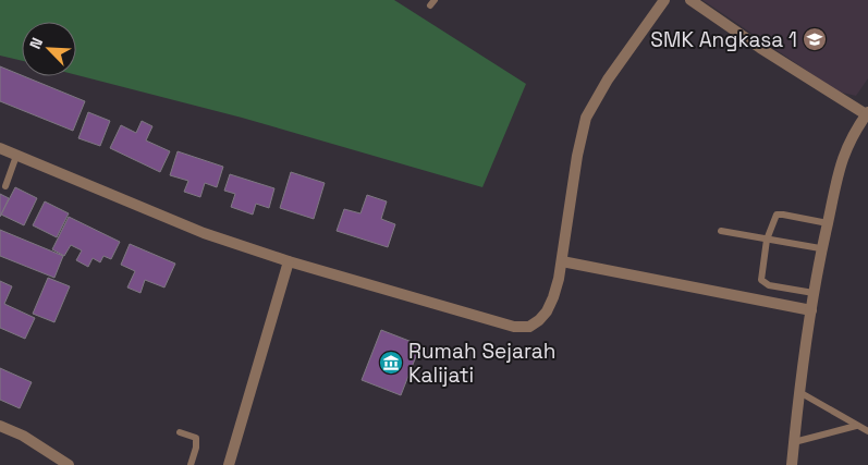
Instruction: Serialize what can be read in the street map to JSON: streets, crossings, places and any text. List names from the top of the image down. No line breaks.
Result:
{"places":{"school or university":["SMK Angkasa 1"],"museum":["Rumah Sejarah Kalijati"]},"north":"top left"}
